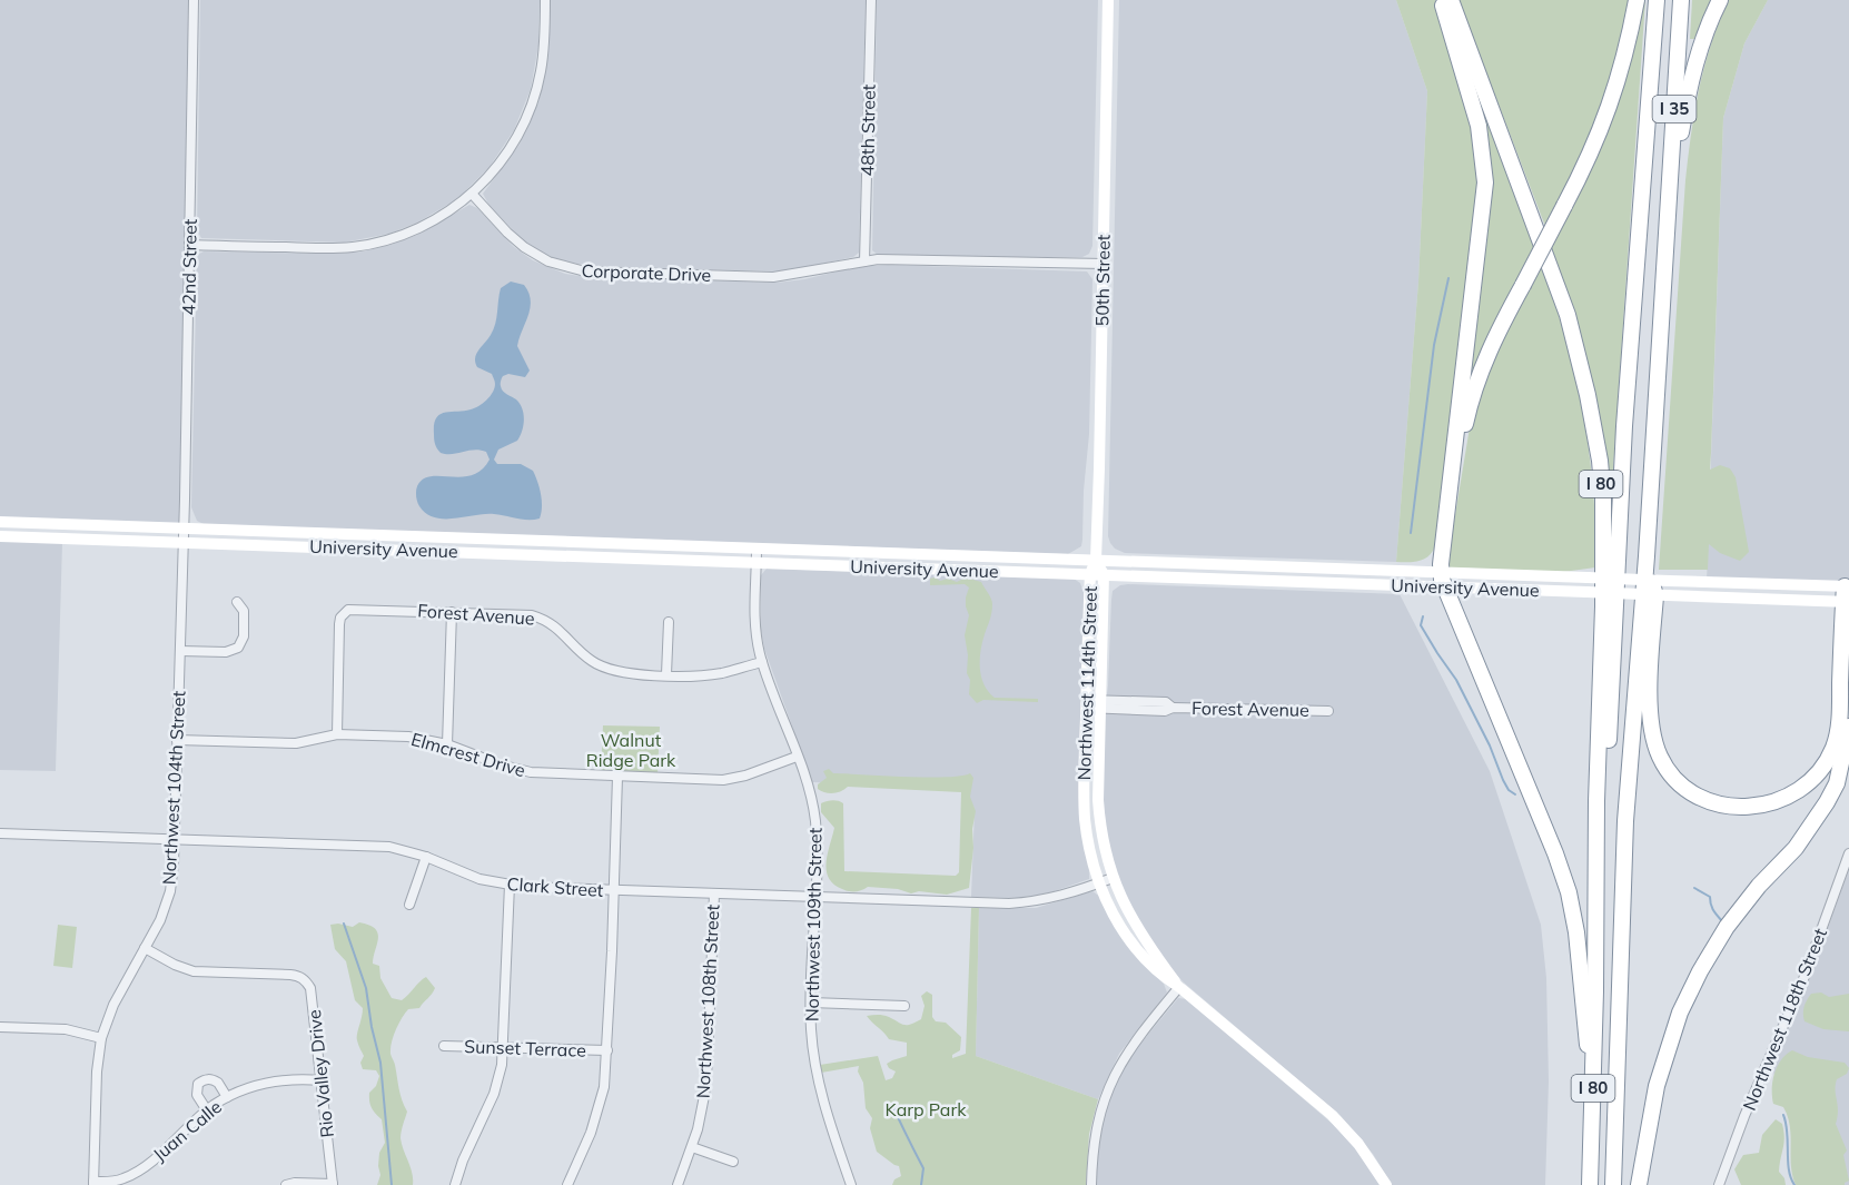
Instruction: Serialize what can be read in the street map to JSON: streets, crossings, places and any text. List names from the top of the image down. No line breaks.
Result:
{"streets":{"highway":["I 35","I 80"],"main road":["50th Street","University Avenue","Northwest 114th Street"],"street":["48th Street","42nd Street","Corporate Drive","Forest Avenue","Elmcrest Drive","Northwest 104th Street","Clark Street","Northwest 109th Street","Northwest 108th Street","Northwest 118th Street","Sunset Terrace","Rio Valley Drive","Juan Calle"]},"crossings":[["I 35","I 80"],["48th Street","Corporate Drive"],["42nd Street","University Avenue"],["42nd Street","Northwest 104th Street"],["Corporate Drive","50th Street"],["50th Street","University Avenue"],["50th Street","Northwest 114th Street"],["University Avenue","Northwest 114th Street"],["University Avenue","Northwest 104th Street"],["University Avenue","Northwest 109th Street"],["Forest Avenue","Northwest 114th Street"],["Forest Avenue","Elmcrest Drive"],["Forest Avenue","Northwest 109th Street"],["Northwest 114th Street","Clark Street"],["Elmcrest Drive","Northwest 104th Street"],["Elmcrest Drive","Northwest 109th Street"],["Northwest 104th Street","Clark Street"],["Northwest 104th Street","Rio Valley Drive"],["Northwest 104th Street","Juan Calle"],["Clark Street","Northwest 109th Street"],["Clark Street","Northwest 108th Street"],["Rio Valley Drive","Juan Calle"]],"parks":["Walnut Ridge Park","Karp Park"]}
